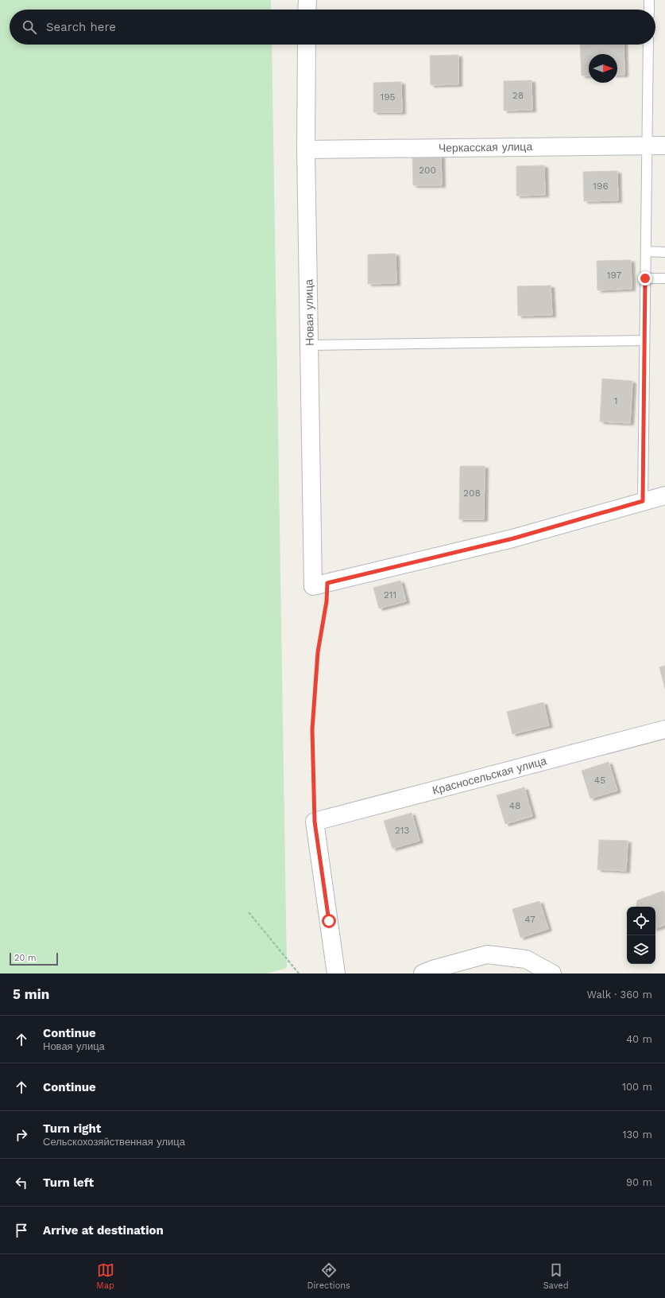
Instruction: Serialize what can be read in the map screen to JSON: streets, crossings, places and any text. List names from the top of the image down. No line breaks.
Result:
{"streets":{"street":["Черкасская улица","Новая улица","Красносельская улица"]},"crossings":[["Черкасская улица","Новая улица"]],"house_numbers":["28","195","200","196","197","1","208","211","45","48","213","47"],"scale_bar":"20 m","north":"right","page":{"search":"Search here","scale":"20 m","heading":["5 min","Walk · 360 m"],"list":[["Continue","Новая улица","40 m"],["Continue","100 m"],["Turn right","Сельскохозяйственная улица","130 m"],["Turn left","90 m"],"Arrive at destination"],"nav":["Map","Directions","Saved"]}}
